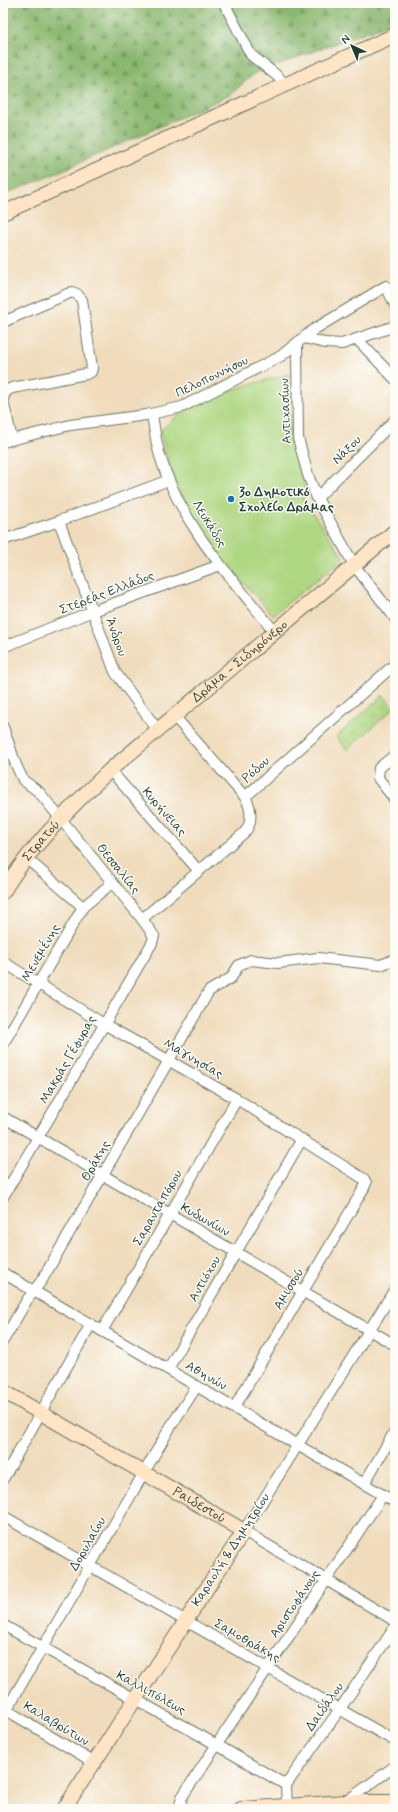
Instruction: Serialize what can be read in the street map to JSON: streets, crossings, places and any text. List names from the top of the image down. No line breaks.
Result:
{"streets":{"street":["Πελοποννήσου","Αντιχασίων","Νάξου","Λευκάδος","Στερεάς Ελλάδος","Άνδρου","Δράμα - Σιδηρόνερο","Ρόδου","Κυρήνειας","Στρατού","Θεσσαλίας","Μενεμένης","Μαγνησίας","Μακράς Γέφυρας","Θράκης","Σαρανταπόρου","Κυδωνίων","Αντιόχου","Αμισσού","Αθηνών","Ραιδεστού","Δορυλαίου","Καραολή & Δημητρίου","Αριστοφάνους","Σαμοθράκης","Καλλιπόλεως","Δαιδάλου","Καλαβρύτων"]},"crossings":[["Πελοποννήσου","Αντιχασίων"],["Πελοποννήσου","Λευκάδος"],["Αντιχασίων","Νάξου"],["Αντιχασίων","Δράμα - Σιδηρόνερο"],["Λευκάδος","Στερεάς Ελλάδος"],["Λευκάδος","Δράμα - Σιδηρόνερο"],["Στερεάς Ελλάδος","Άνδρου"],["Άνδρου","Δράμα - Σιδηρόνερο"],["Δράμα - Σιδηρόνερο","Κυρήνειας"],["Δράμα - Σιδηρόνερο","Στρατού"],["Ρόδου","Κυρήνειας"],["Ρόδου","Θεσσαλίας"],["Στρατού","Θεσσαλίας"],["Θεσσαλίας","Μενεμένης"],["Θεσσαλίας","Μακράς Γέφυρας"],["Μενεμένης","Μαγνησίας"],["Μαγνησίας","Μακράς Γέφυρας"],["Μαγνησίας","Θράκης"],["Μαγνησίας","Σαρανταπόρου"],["Μαγνησίας","Αντιόχου"],["Μαγνησίας","Αμισσού"],["Μακράς Γέφυρας","Κυδωνίων"],["Θράκης","Κυδωνίων"],["Θράκης","Αθηνών"],["Σαρανταπόρου","Κυδωνίων"],["Σαρανταπόρου","Αθηνών"],["Κυδωνίων","Αντιόχου"],["Κυδωνίων","Αμισσού"],["Κυδωνίων","Καραολή & Δημητρίου"],["Αντιόχου","Αθηνών"],["Αμισσού","Αθηνών"],["Αθηνών","Δορυλαίου"],["Αθηνών","Καραολή & Δημητρίου"],["Αθηνών","Αριστοφάνους"],["Ραιδεστού","Δορυλαίου"],["Ραιδεστού","Καραολή & Δημητρίου"],["Ραιδεστού","Αριστοφάνους"],["Δορυλαίου","Σαμοθράκης"],["Δορυλαίου","Καλλιπόλεως"],["Δορυλαίου","Καλαβρύτων"],["Καραολή & Δημητρίου","Σαμοθράκης"],["Καραολή & Δημητρίου","Καλλιπόλεως"],["Καραολή & Δημητρίου","Καλαβρύτων"],["Αριστοφάνους","Σαμοθράκης"],["Αριστοφάνους","Καλλιπόλεως"],["Σαμοθράκης","Δαιδάλου"],["Καλλιπόλεως","Δαιδάλου"]],"places":["3ο Δημοτικό Σχολείο Δράμας"],"north":"top left"}
